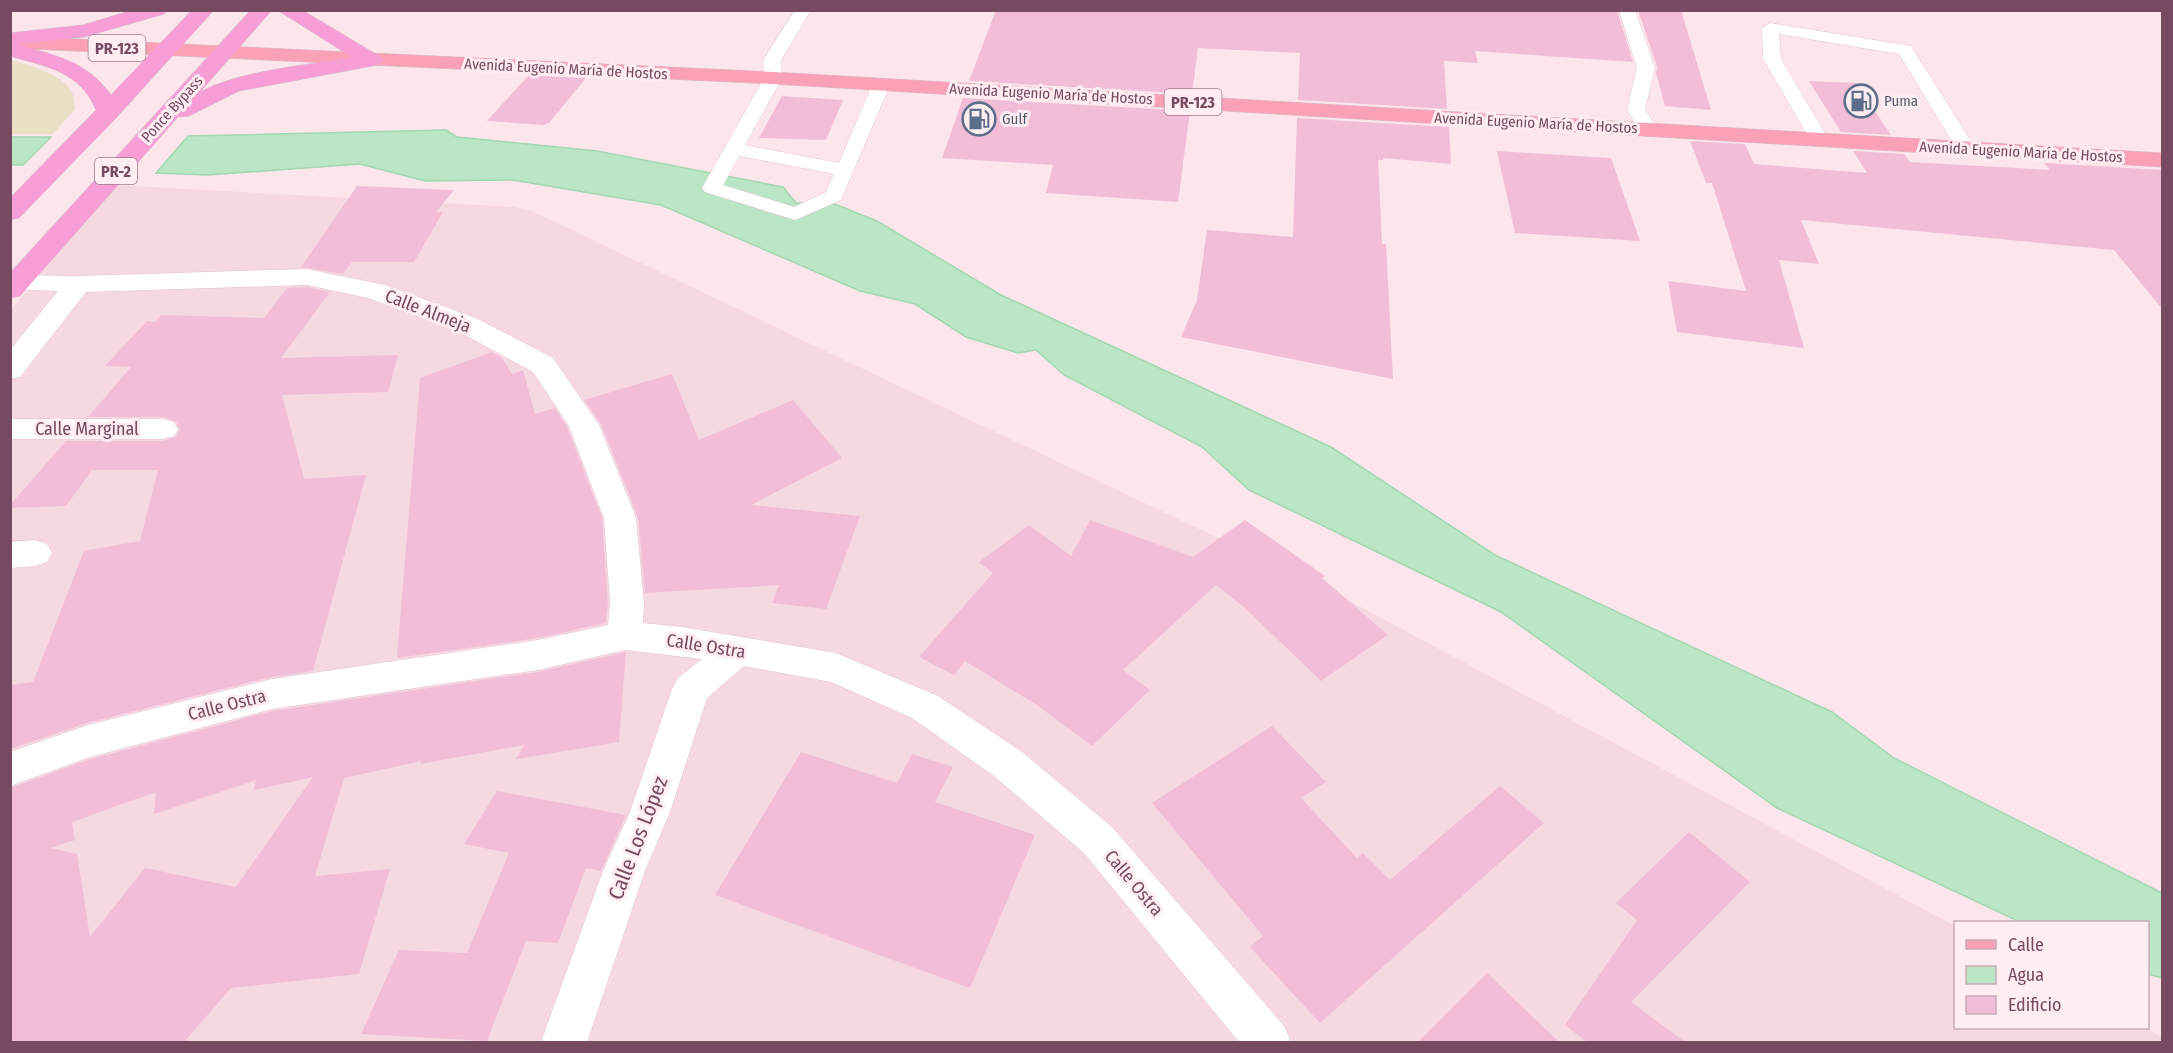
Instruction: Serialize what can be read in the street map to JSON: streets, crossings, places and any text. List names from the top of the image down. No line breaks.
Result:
{"streets":{"highway":["Ponce Bypass","PR-2"],"main road":["PR-123","Avenida Eugenio María de Hostos"],"street":["Calle Almeja","Calle Marginal","Calle Ostra","Calle Los López"]},"crossings":[["Avenida Eugenio María de Hostos","Ponce Bypass"],["Avenida Eugenio María de Hostos","PR-2"],["Ponce Bypass","Calle Almeja"],["Calle Almeja","Calle Ostra"],["Calle Ostra","Calle Los López"]],"places":{"fuel station":["Puma","Gulf"]},"legend":["Calle","Agua","Edificio"]}
